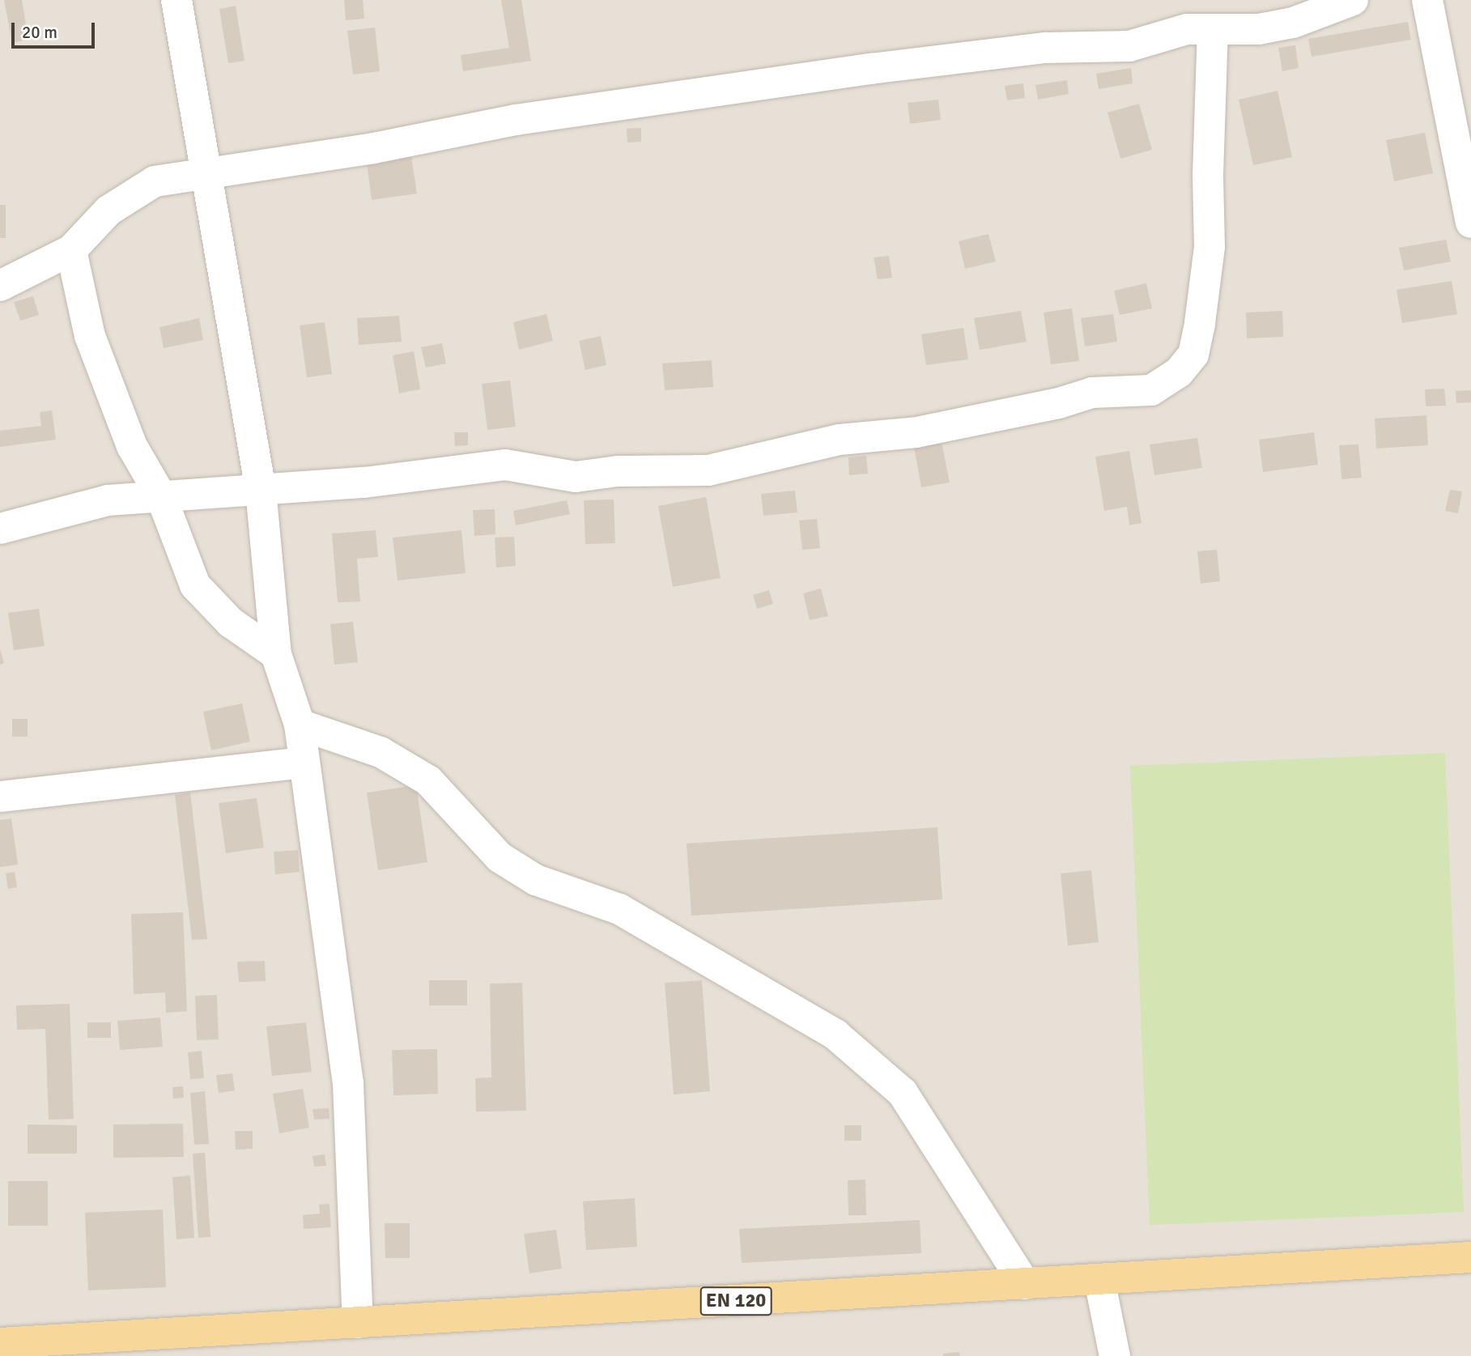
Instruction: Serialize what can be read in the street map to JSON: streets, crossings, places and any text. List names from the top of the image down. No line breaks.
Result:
{"streets":{"main road":["EN 120"]},"scale_bar":"20 m"}
